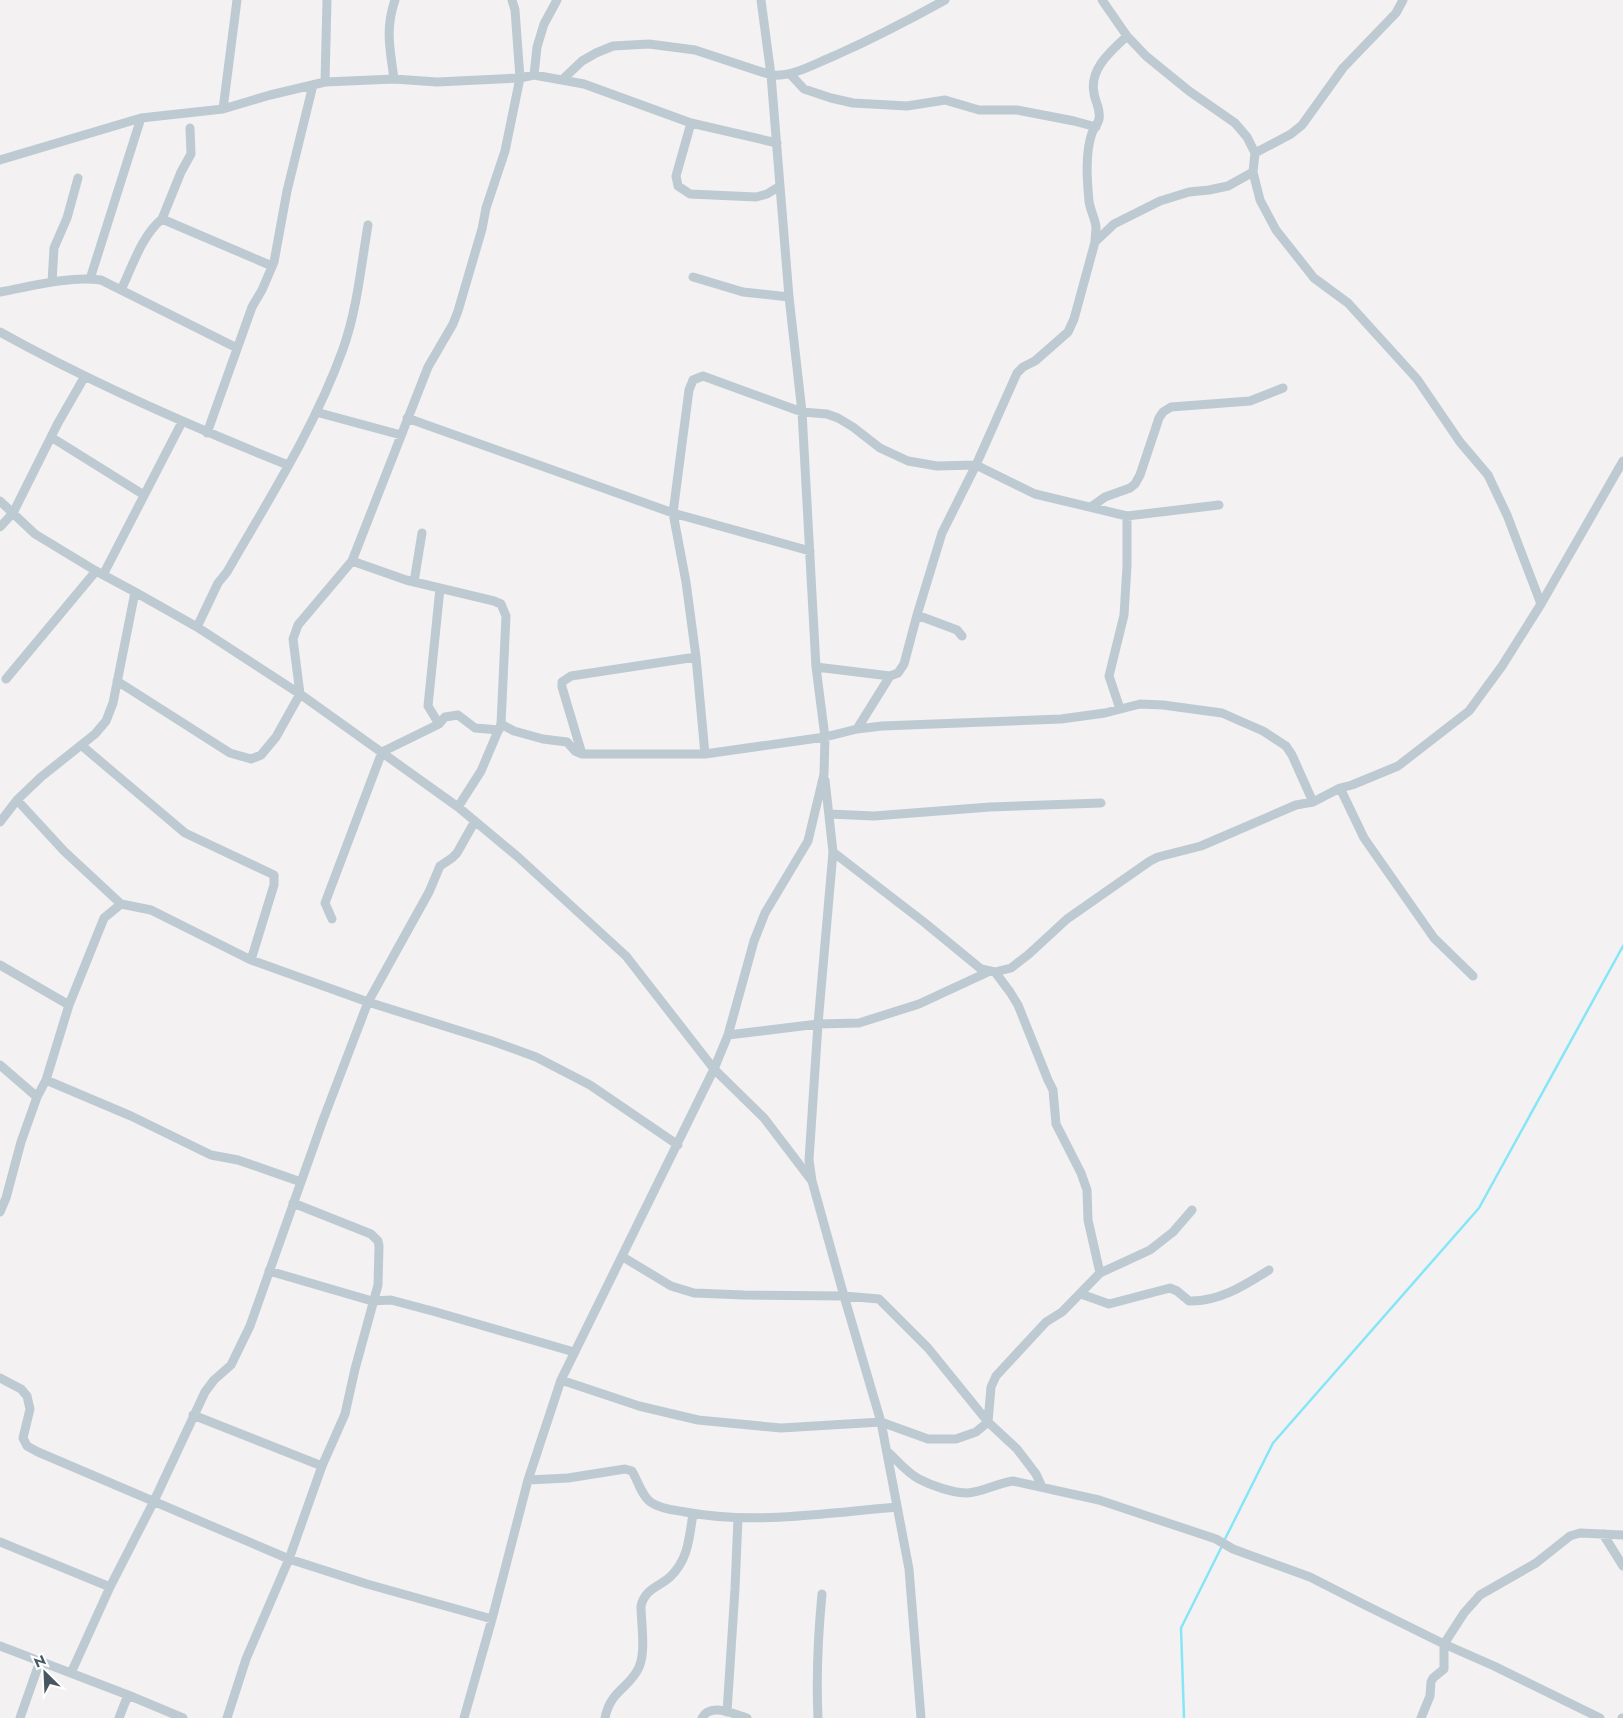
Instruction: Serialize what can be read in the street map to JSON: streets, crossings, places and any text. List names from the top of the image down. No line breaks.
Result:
{"north":"top left"}
